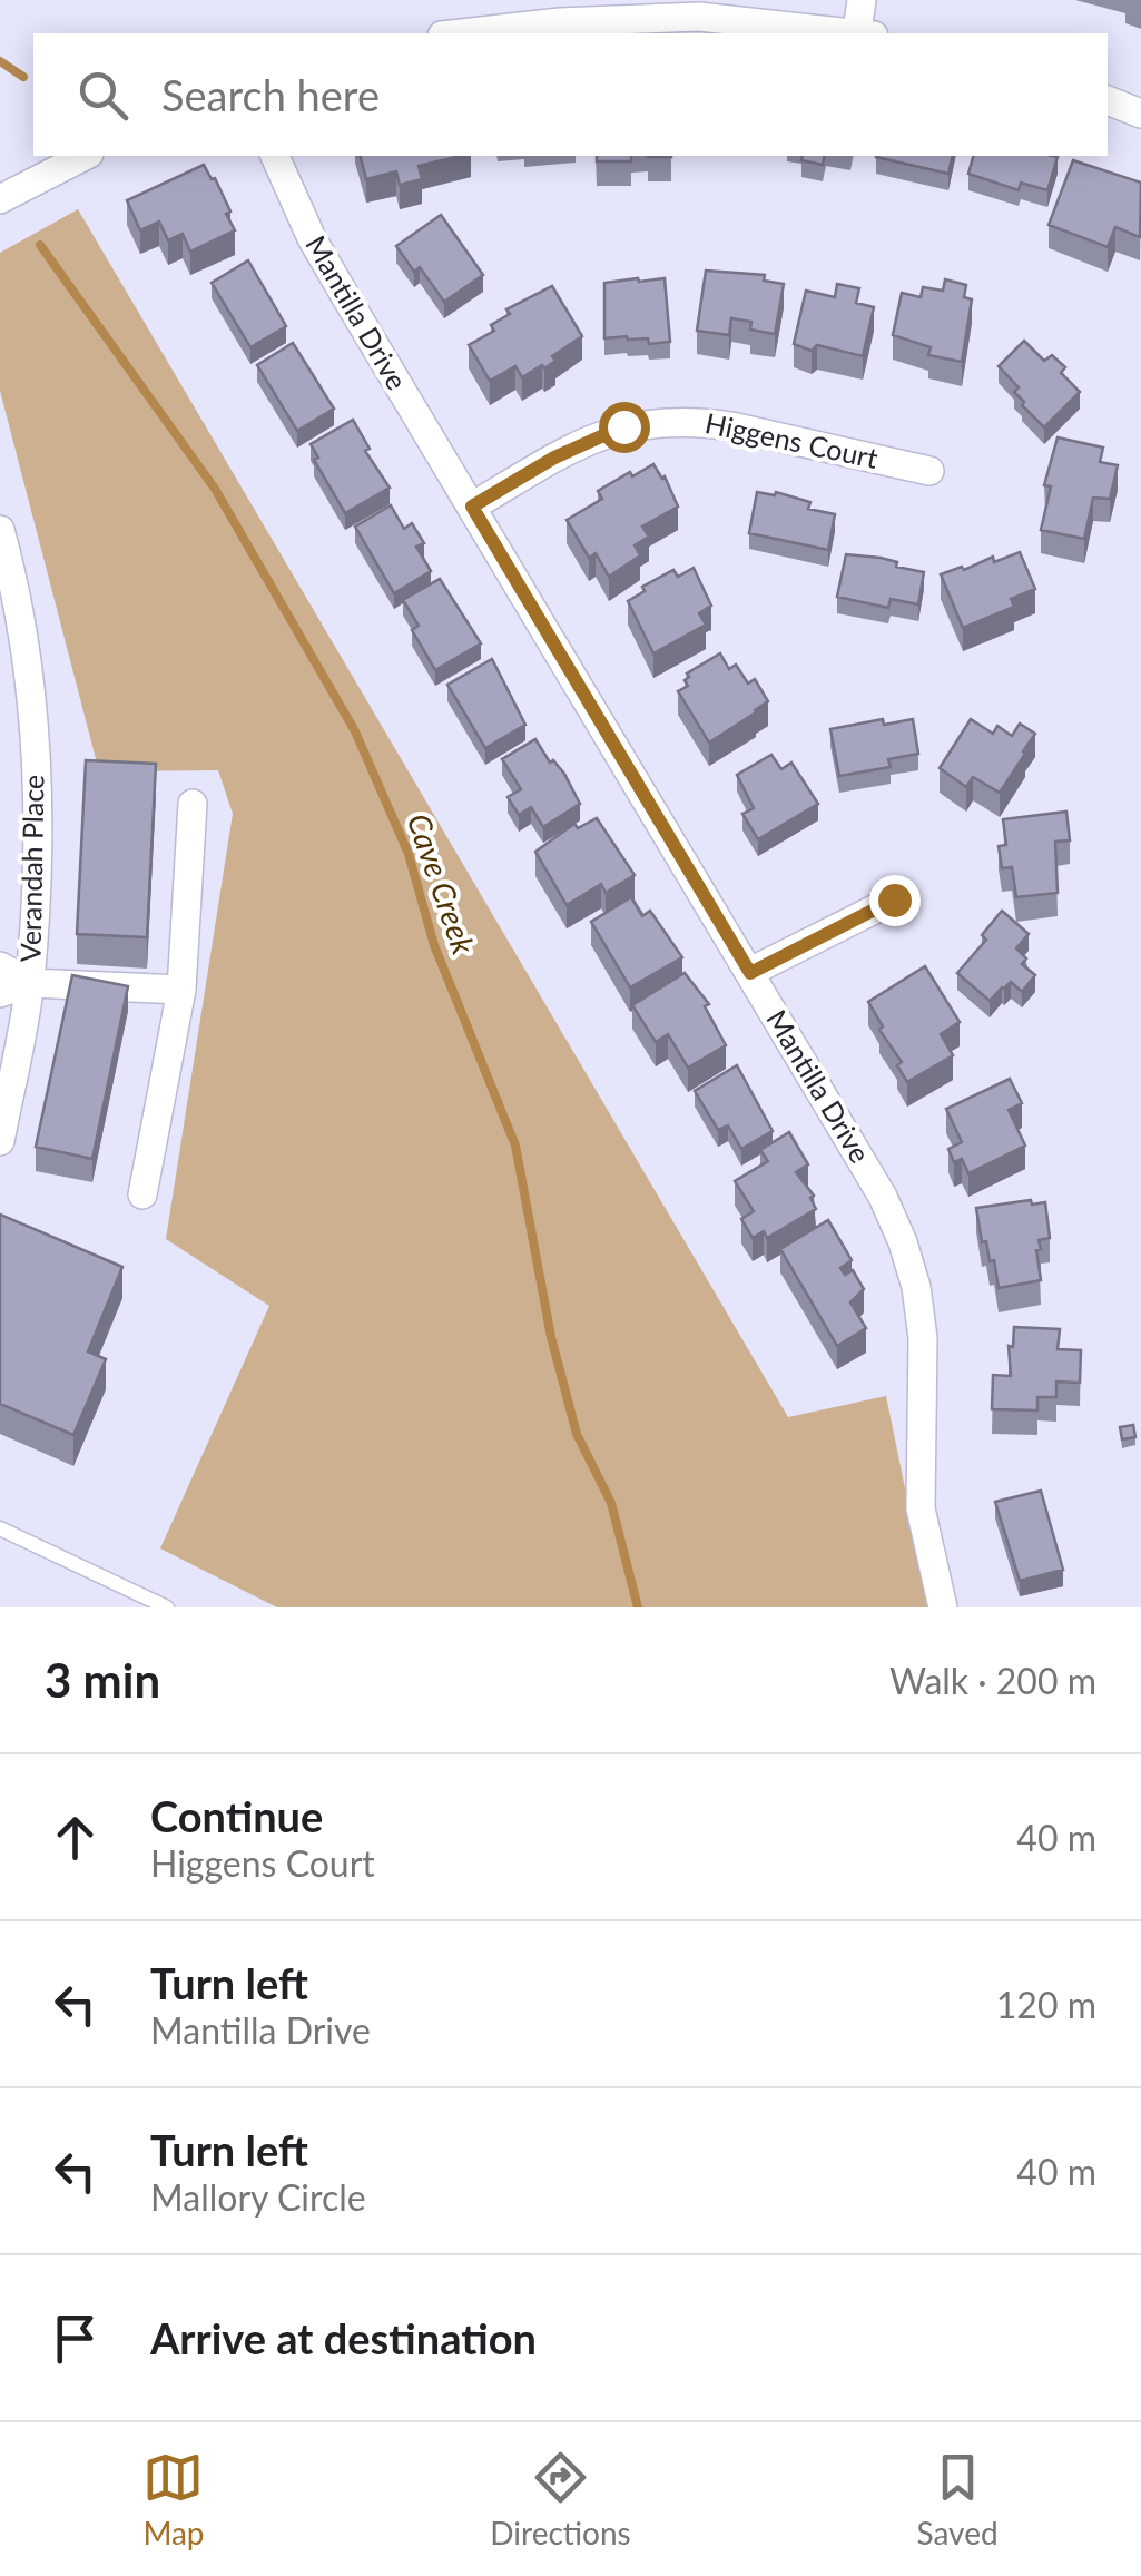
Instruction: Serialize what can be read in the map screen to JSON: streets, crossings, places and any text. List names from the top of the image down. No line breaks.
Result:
{"streets":{"street":["Mantilla Drive","Higgens Court","Verandah Place"]},"crossings":[["Mantilla Drive","Higgens Court"]],"water":["Cave Creek"],"page":{"search":"Search here","heading":["3 min","Walk · 200 m"],"list":[["Continue","Higgens Court","40 m"],["Turn left","Mantilla Drive","120 m"],["Turn left","Mallory Circle","40 m"],"Arrive at destination"],"nav":["Map","Directions","Saved"]}}
